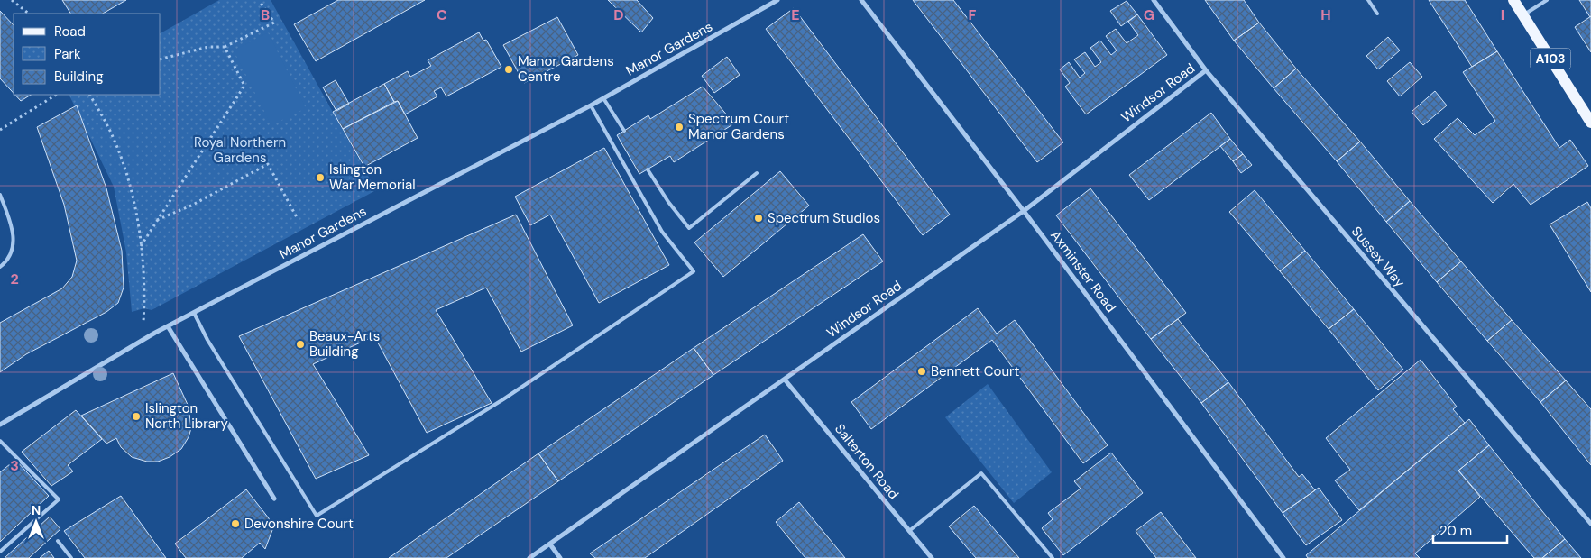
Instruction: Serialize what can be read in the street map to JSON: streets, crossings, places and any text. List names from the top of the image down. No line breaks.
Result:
{"streets":{"main road":["A103"],"street":["Manor Gardens","Windsor Road","Sussex Way","Axminster Road","Salterton Road"]},"crossings":[["Windsor Road","Sussex Way"],["Windsor Road","Axminster Road"],["Windsor Road","Salterton Road"]],"parks":["Royal Northern Gardens"],"places":["Manor Gardens Centre","Spectrum Court Manor Gardens","Islington War Memorial","Spectrum Studios","Beaux-Arts Building","Bennett Court","Islington North Library","Devonshire Court"],"legend":["Road","Park","Building"],"scale_bar":"20 m","north":"top","grid":{"columns":["B","C","D","E","F","G","H","I"],"rows":["2","3"]}}
